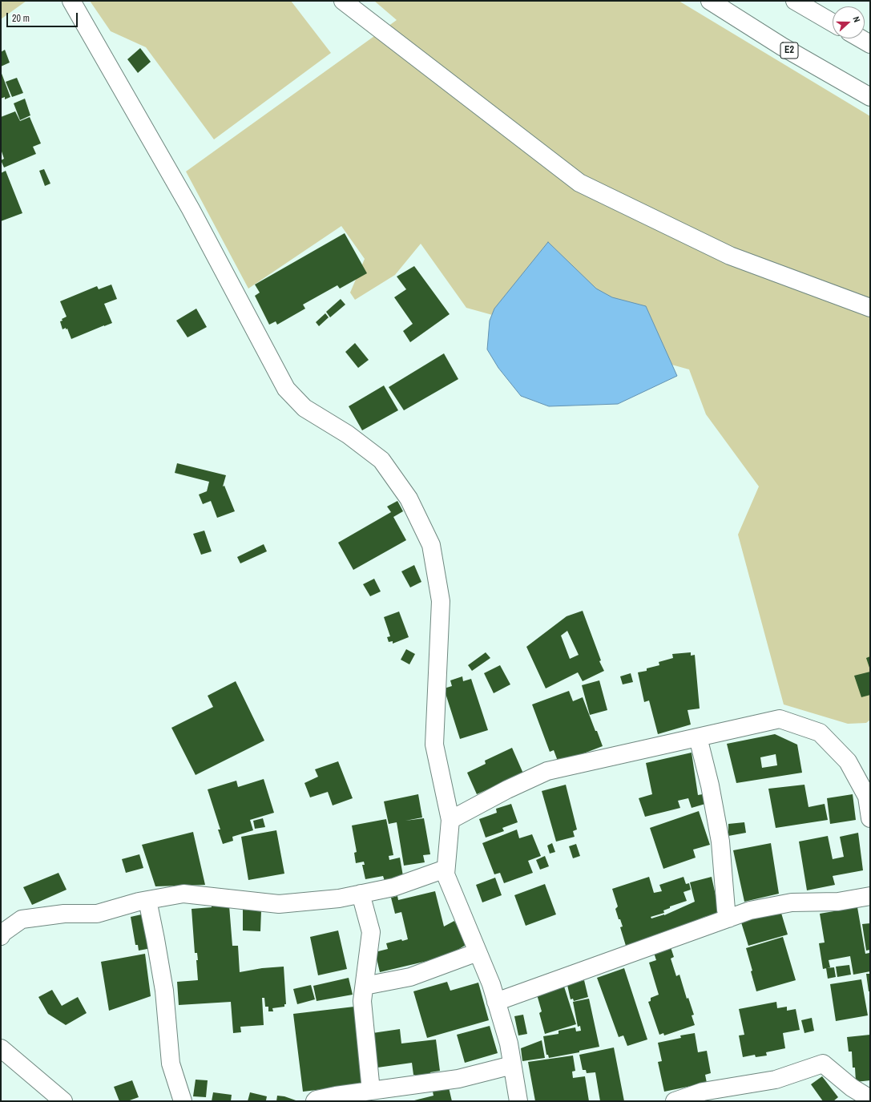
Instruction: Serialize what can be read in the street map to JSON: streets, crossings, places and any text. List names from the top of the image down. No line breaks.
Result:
{"streets":{"main road":["E2"]},"scale_bar":"20 m","north":"right"}
